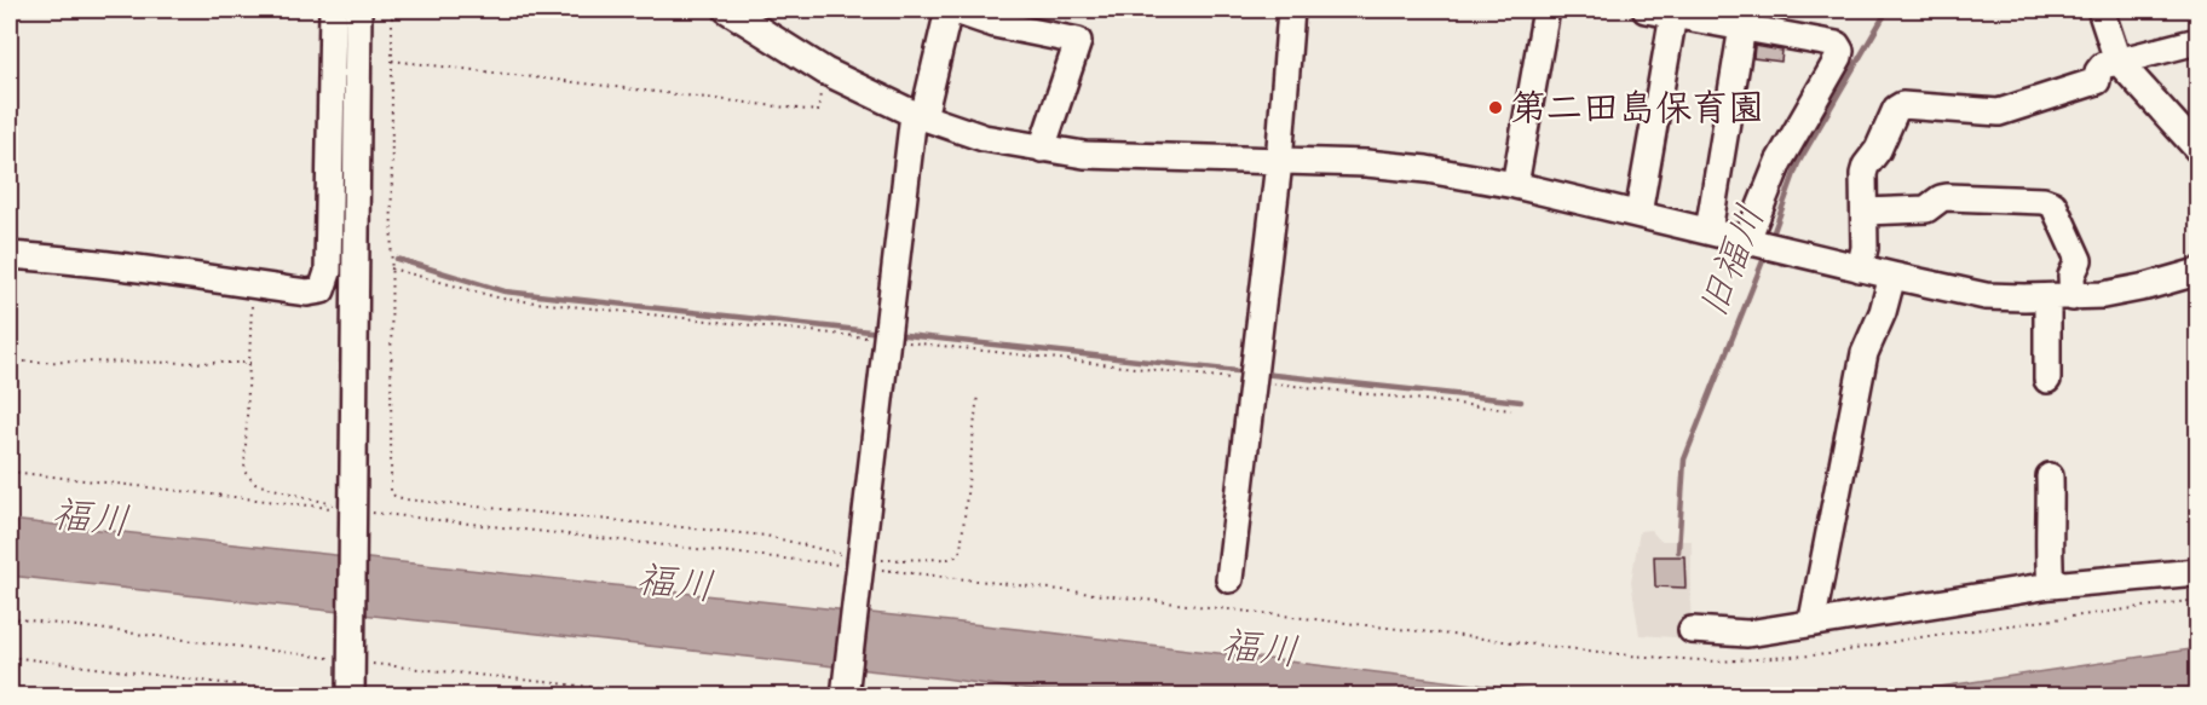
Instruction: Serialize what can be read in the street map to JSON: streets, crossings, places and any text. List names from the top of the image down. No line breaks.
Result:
{"water":["旧福川","福川"],"places":["第二田島保育園"]}
